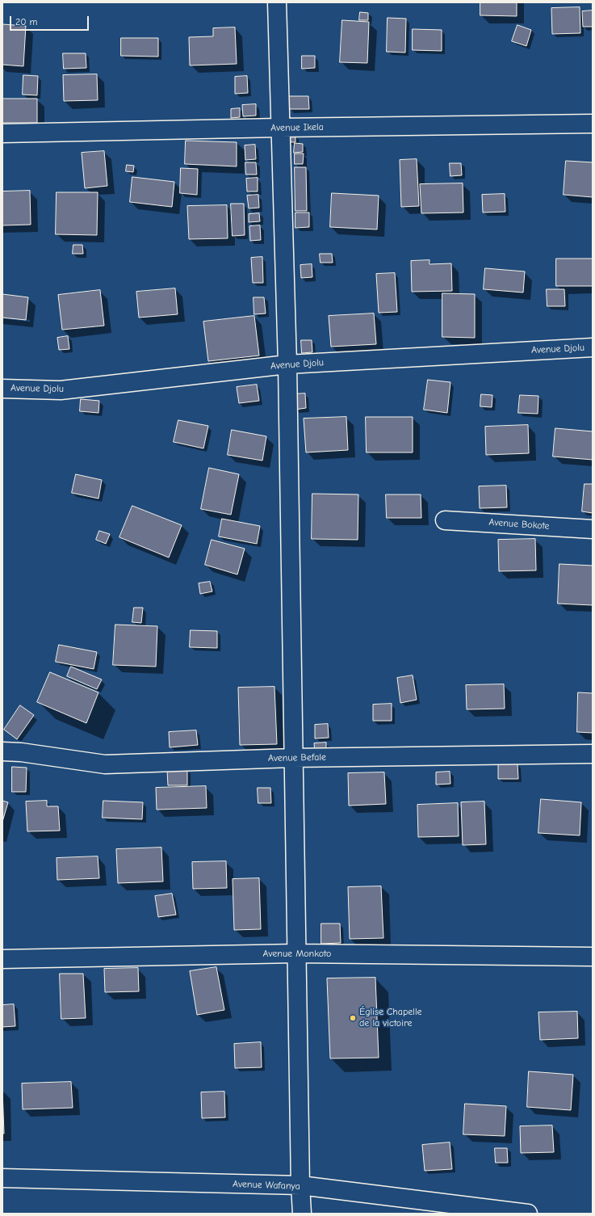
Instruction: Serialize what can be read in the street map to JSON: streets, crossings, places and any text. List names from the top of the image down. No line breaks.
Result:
{"streets":{"street":["Avenue Ikela","Avenue Djolu","Avenue Bokote","Avenue Befale","Avenue Monkoto","Avenue Wafanya"]},"places":["Église Chapelle de la victoire"],"scale_bar":"20 m"}
